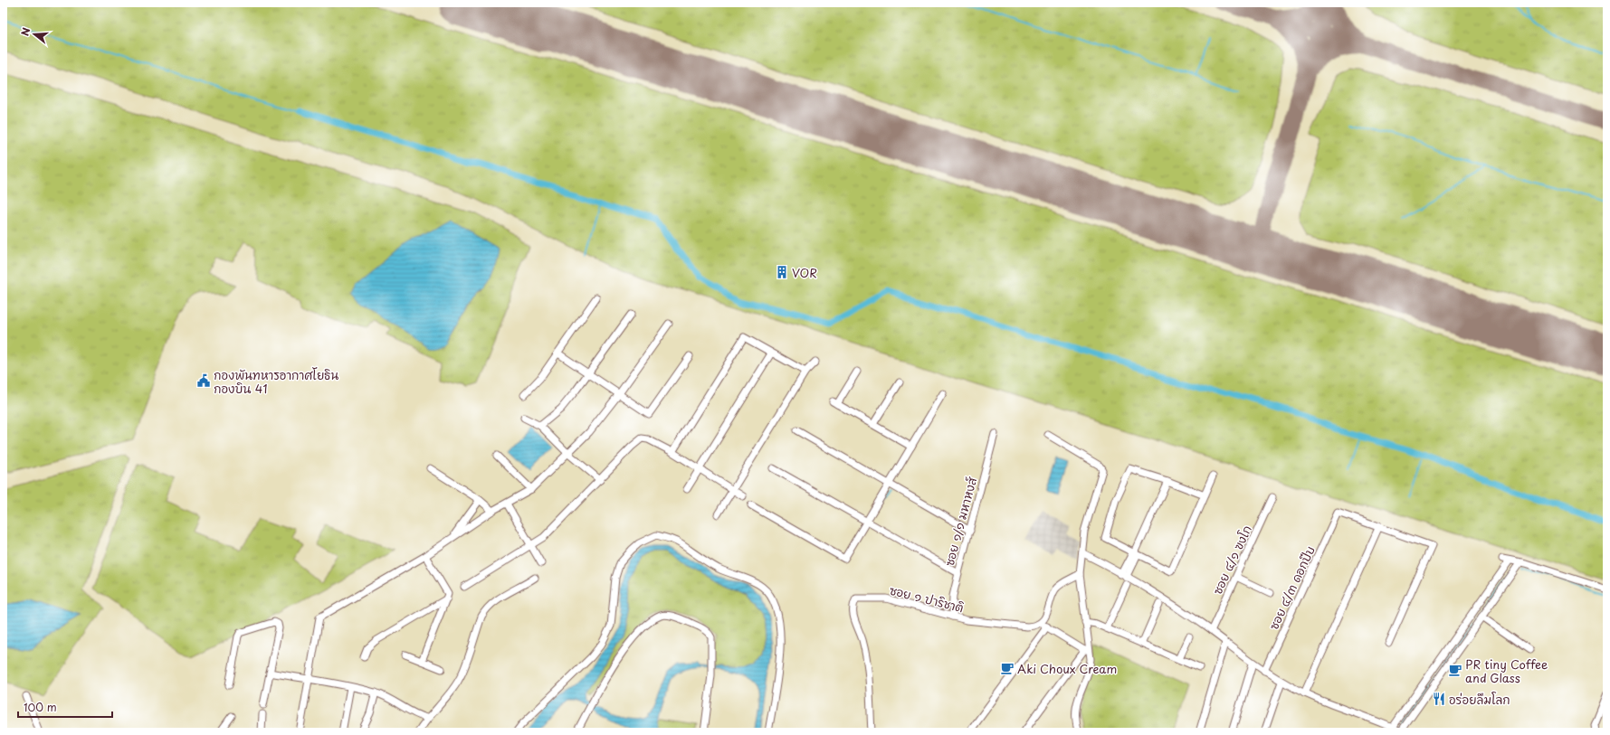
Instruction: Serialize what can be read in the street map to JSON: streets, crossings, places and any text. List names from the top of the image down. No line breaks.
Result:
{"streets":{"street":["ซอย ๑/๑ มหาหงส์","ซอย ๔/๑ ฃงโก","ซอย ๔/๓ ดอกปีบ","ซอย ๑ ปาริชาติ"]},"crossings":[["ซอย ๑/๑ มหาหงส์","ซอย ๑ ปาริชาติ"]],"places":{"building":["VOR"],"public building":["กองพันทหารอากาศโยธิน กองบิน 41"],"cafe":["Aki Choux Cream","PR tiny Coffee and Glass"],"restaurant":["อร่อยลืมโลก"]},"scale_bar":"100 m","north":"left"}
